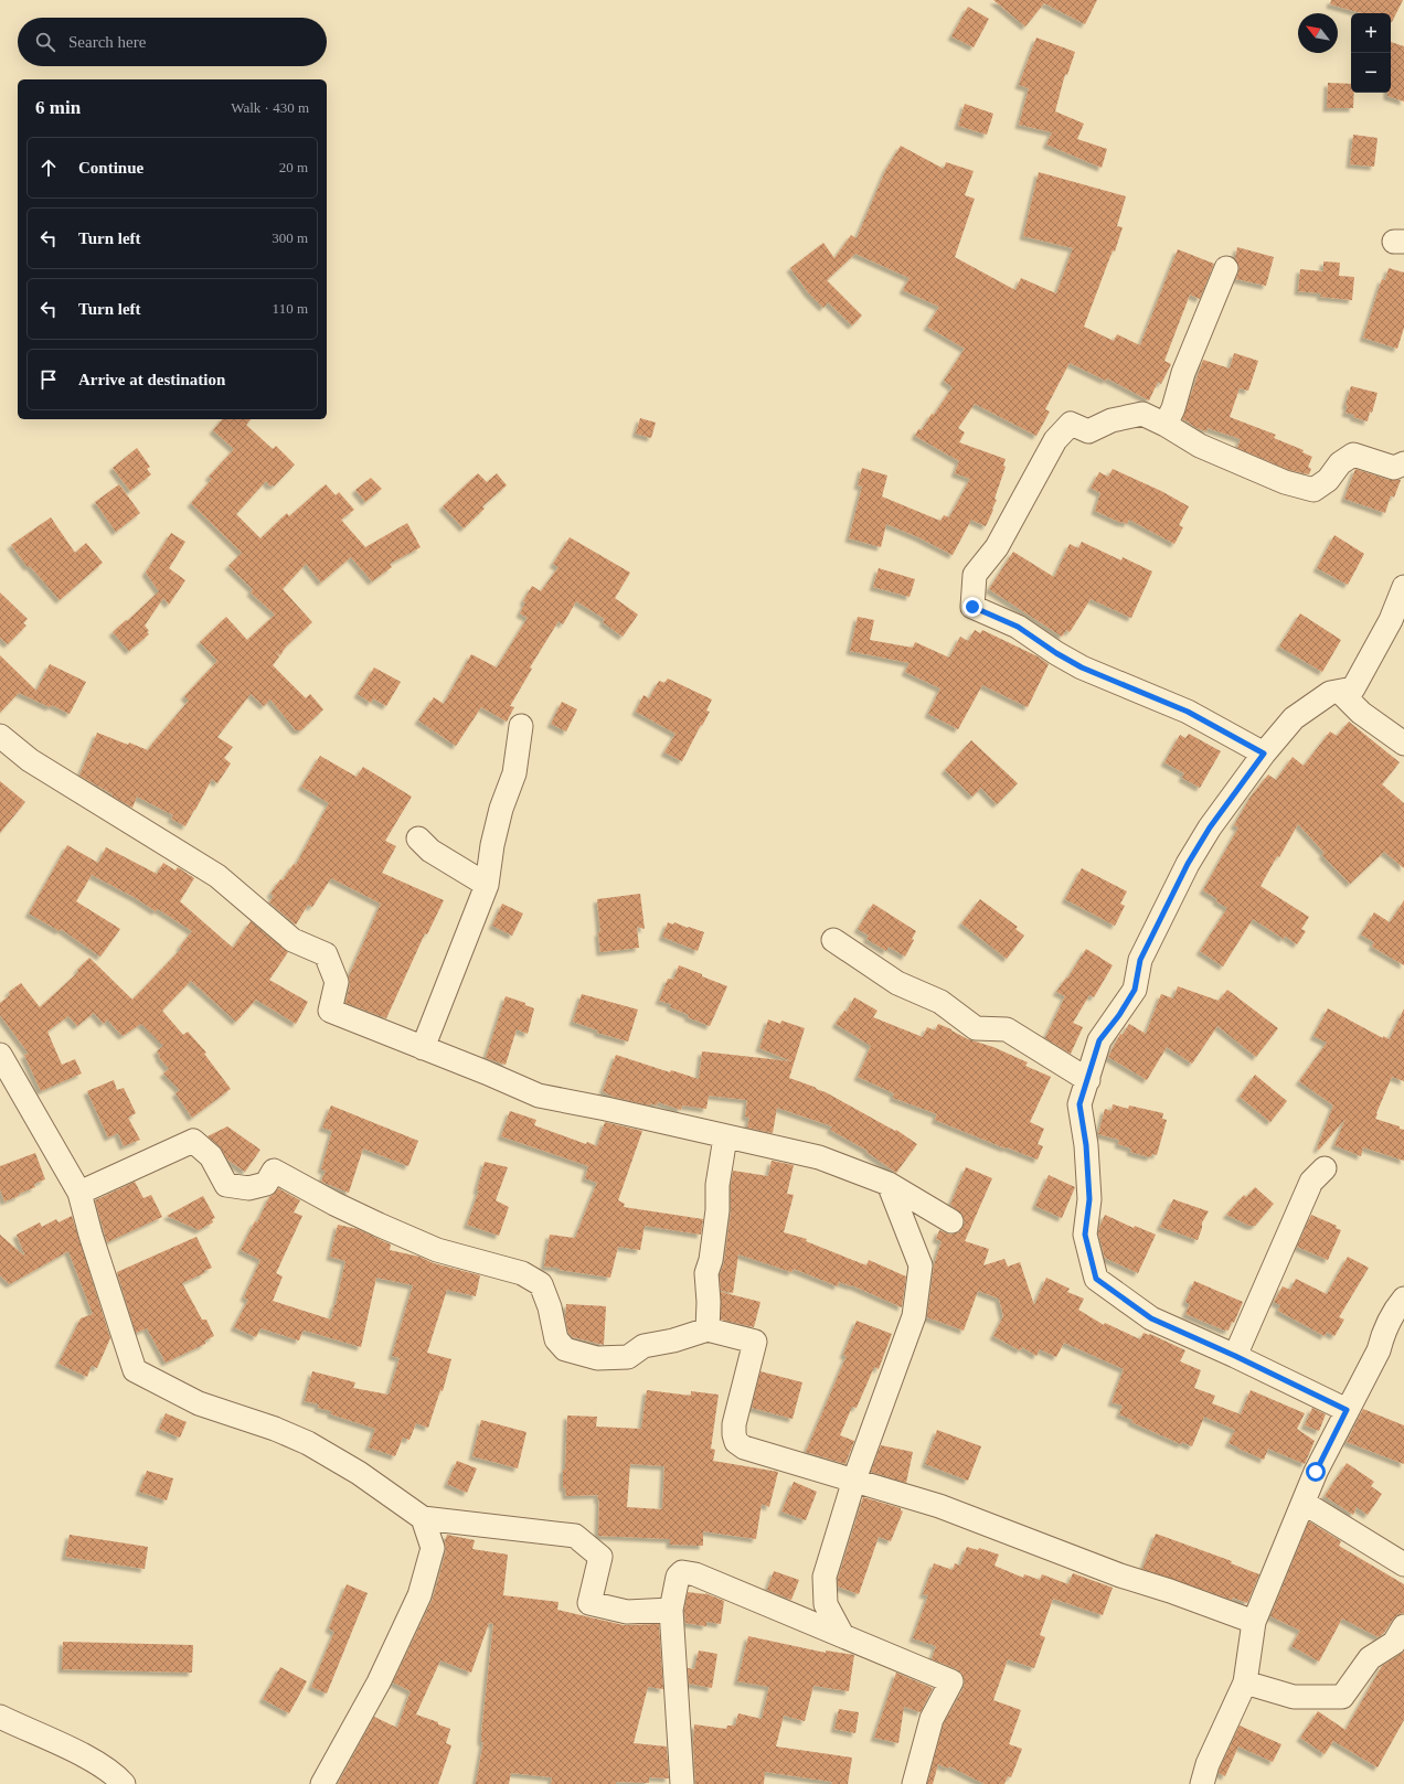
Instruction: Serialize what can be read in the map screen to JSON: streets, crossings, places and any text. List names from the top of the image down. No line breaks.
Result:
{"north":"top left","page":{"map_buttons":["+","−"],"search":"Search here","heading":["6 min","Walk · 430 m"],"list":[["Continue","20 m"],["Turn left","300 m"],["Turn left","110 m"],"Arrive at destination"]}}
